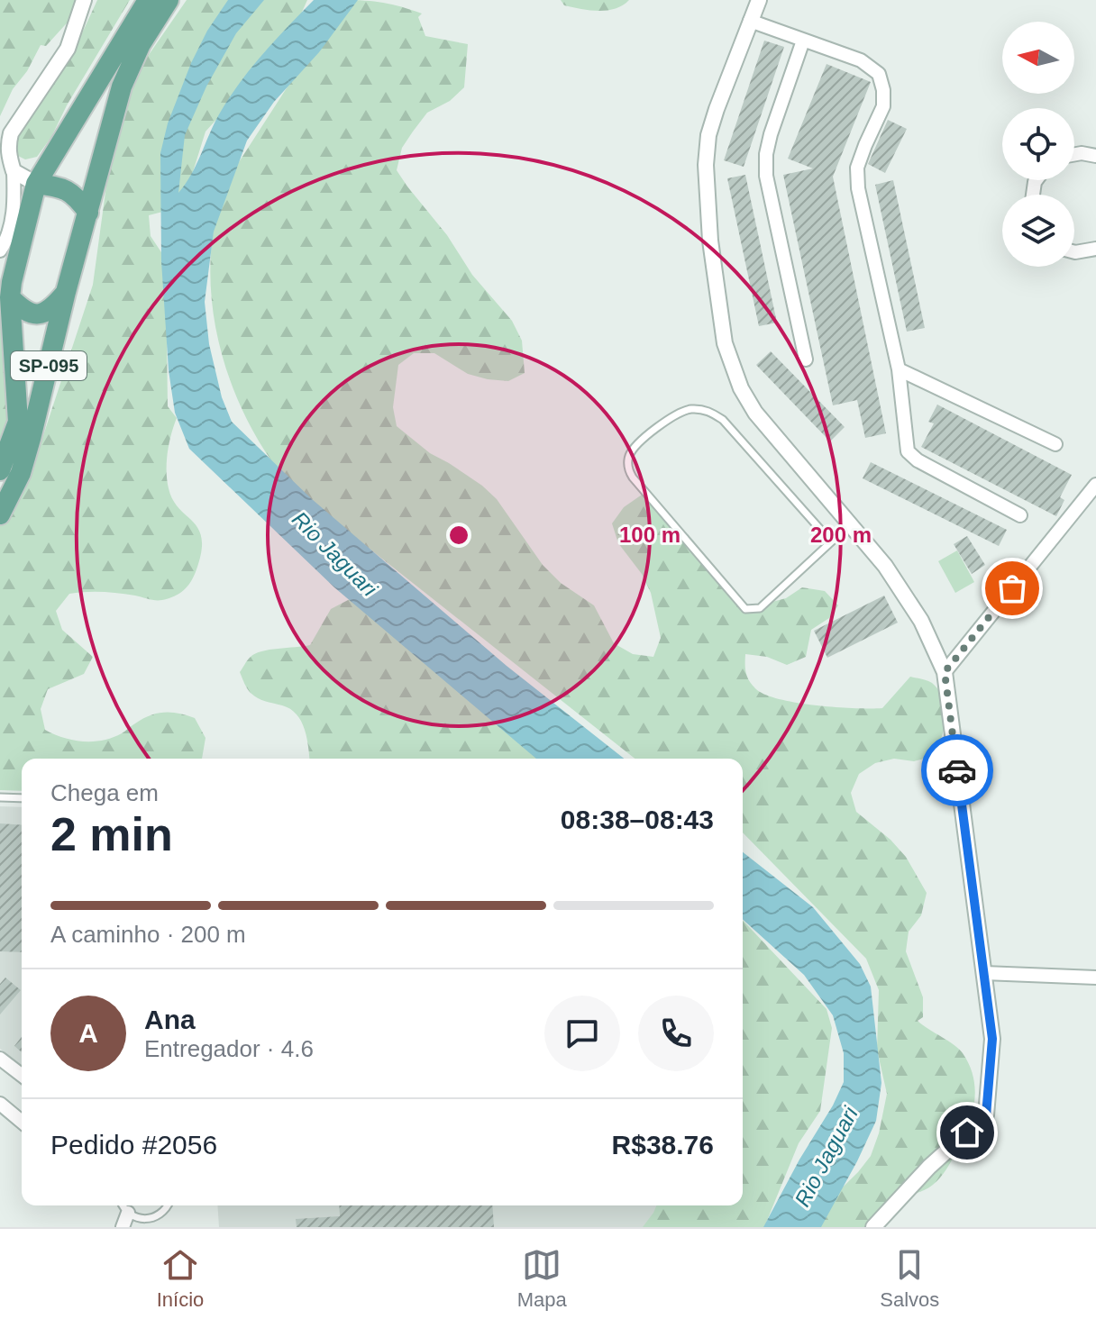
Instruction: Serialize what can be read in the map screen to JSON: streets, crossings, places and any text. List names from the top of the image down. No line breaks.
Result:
{"streets":{"main road":["SP-095"]},"water":["Rio Jaguari"],"north":"left","page":{"heading":["2 min","Chega em","08:38–08:43"],"panel":["Ana","Entregador · 4.6","Pedido #2056","R$38.76"],"bar":"A caminho · 200 m","round":"A","tabs":["Início","Mapa","Salvos"]},"rings":["100 m","200 m"]}
